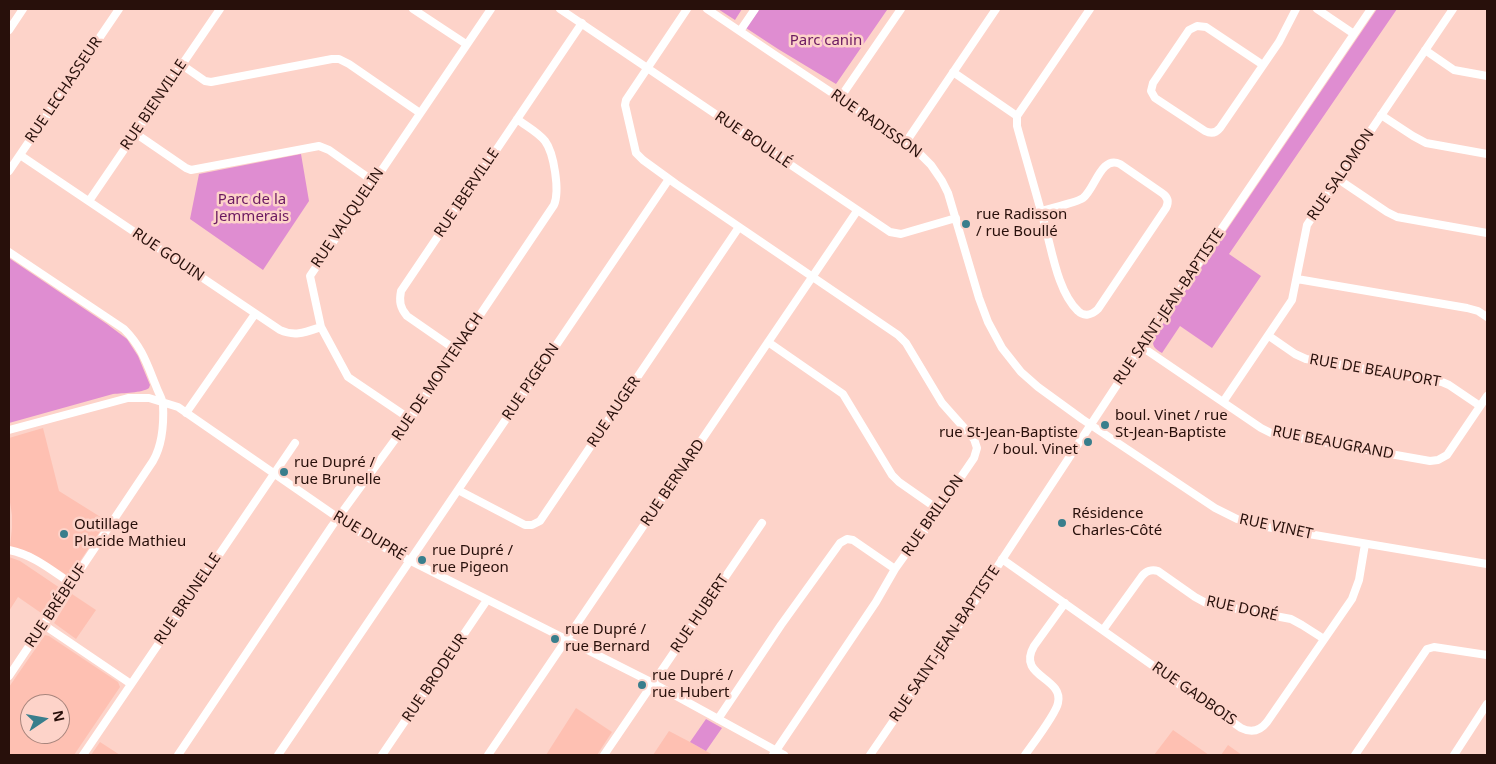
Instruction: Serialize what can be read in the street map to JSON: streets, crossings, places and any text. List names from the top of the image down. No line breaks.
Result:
{"streets":{"street":["RUE LECHASSEUR","RUE BIENVILLE","RUE RADISSON","RUE BOULLÉ","RUE SALOMON","RUE IBERVILLE","RUE VAUQUELIN","RUE GOUIN","RUE SAINT-JEAN-BAPTISTE","RUE DE BEAUPORT","RUE DE MONTENACH","RUE PIGEON","RUE AUGER","RUE BEAUGRAND","RUE BERNARD","RUE BRILLON","RUE VINET","RUE DUPRÉ","RUE BRUNELLE","RUE BRÉBEUF","RUE DORÉ","RUE HUBERT","RUE BRODEUR","RUE GADBOIS"]},"crossings":[["RUE LECHASSEUR","RUE GOUIN"],["RUE BIENVILLE","RUE GOUIN"],["RUE RADISSON","RUE BOULLÉ"],["RUE RADISSON","RUE SAINT-JEAN-BAPTISTE"],["RUE RADISSON","RUE VINET"],["RUE BOULLÉ","RUE IBERVILLE"],["RUE BOULLÉ","RUE BERNARD"],["RUE SALOMON","RUE DE BEAUPORT"],["RUE SALOMON","RUE BEAUGRAND"],["RUE IBERVILLE","RUE DE MONTENACH"],["RUE VAUQUELIN","RUE GOUIN"],["RUE VAUQUELIN","RUE DE MONTENACH"],["RUE SAINT-JEAN-BAPTISTE","RUE BEAUGRAND"],["RUE SAINT-JEAN-BAPTISTE","RUE VINET"],["RUE SAINT-JEAN-BAPTISTE","RUE GADBOIS"],["RUE DE BEAUPORT","RUE BEAUGRAND"],["RUE DE MONTENACH","RUE DUPRÉ"],["RUE PIGEON","RUE AUGER"],["RUE PIGEON","RUE BRILLON"],["RUE PIGEON","RUE DUPRÉ"],["RUE AUGER","RUE BRILLON"],["RUE BERNARD","RUE BRILLON"],["RUE BERNARD","RUE DUPRÉ"],["RUE BRILLON","RUE DUPRÉ"],["RUE VINET","RUE GADBOIS"],["RUE DUPRÉ","RUE BRUNELLE"],["RUE DUPRÉ","RUE BRÉBEUF"],["RUE DUPRÉ","RUE HUBERT"],["RUE DUPRÉ","RUE BRODEUR"],["RUE DORÉ","RUE GADBOIS"]],"parks":["Parc canin","Parc de la Jemmerais"],"places":["rue Radisson / rue Boullé","boul. Vinet / rue St-Jean-Baptiste","rue St-Jean-Baptiste / boul. Vinet","rue Dupré / rue Brunelle","Résidence Charles-Côté","Outillage Placide Mathieu","rue Dupré / rue Pigeon","rue Dupré / rue Bernard","rue Dupré / rue Hubert"],"north":"right"}
